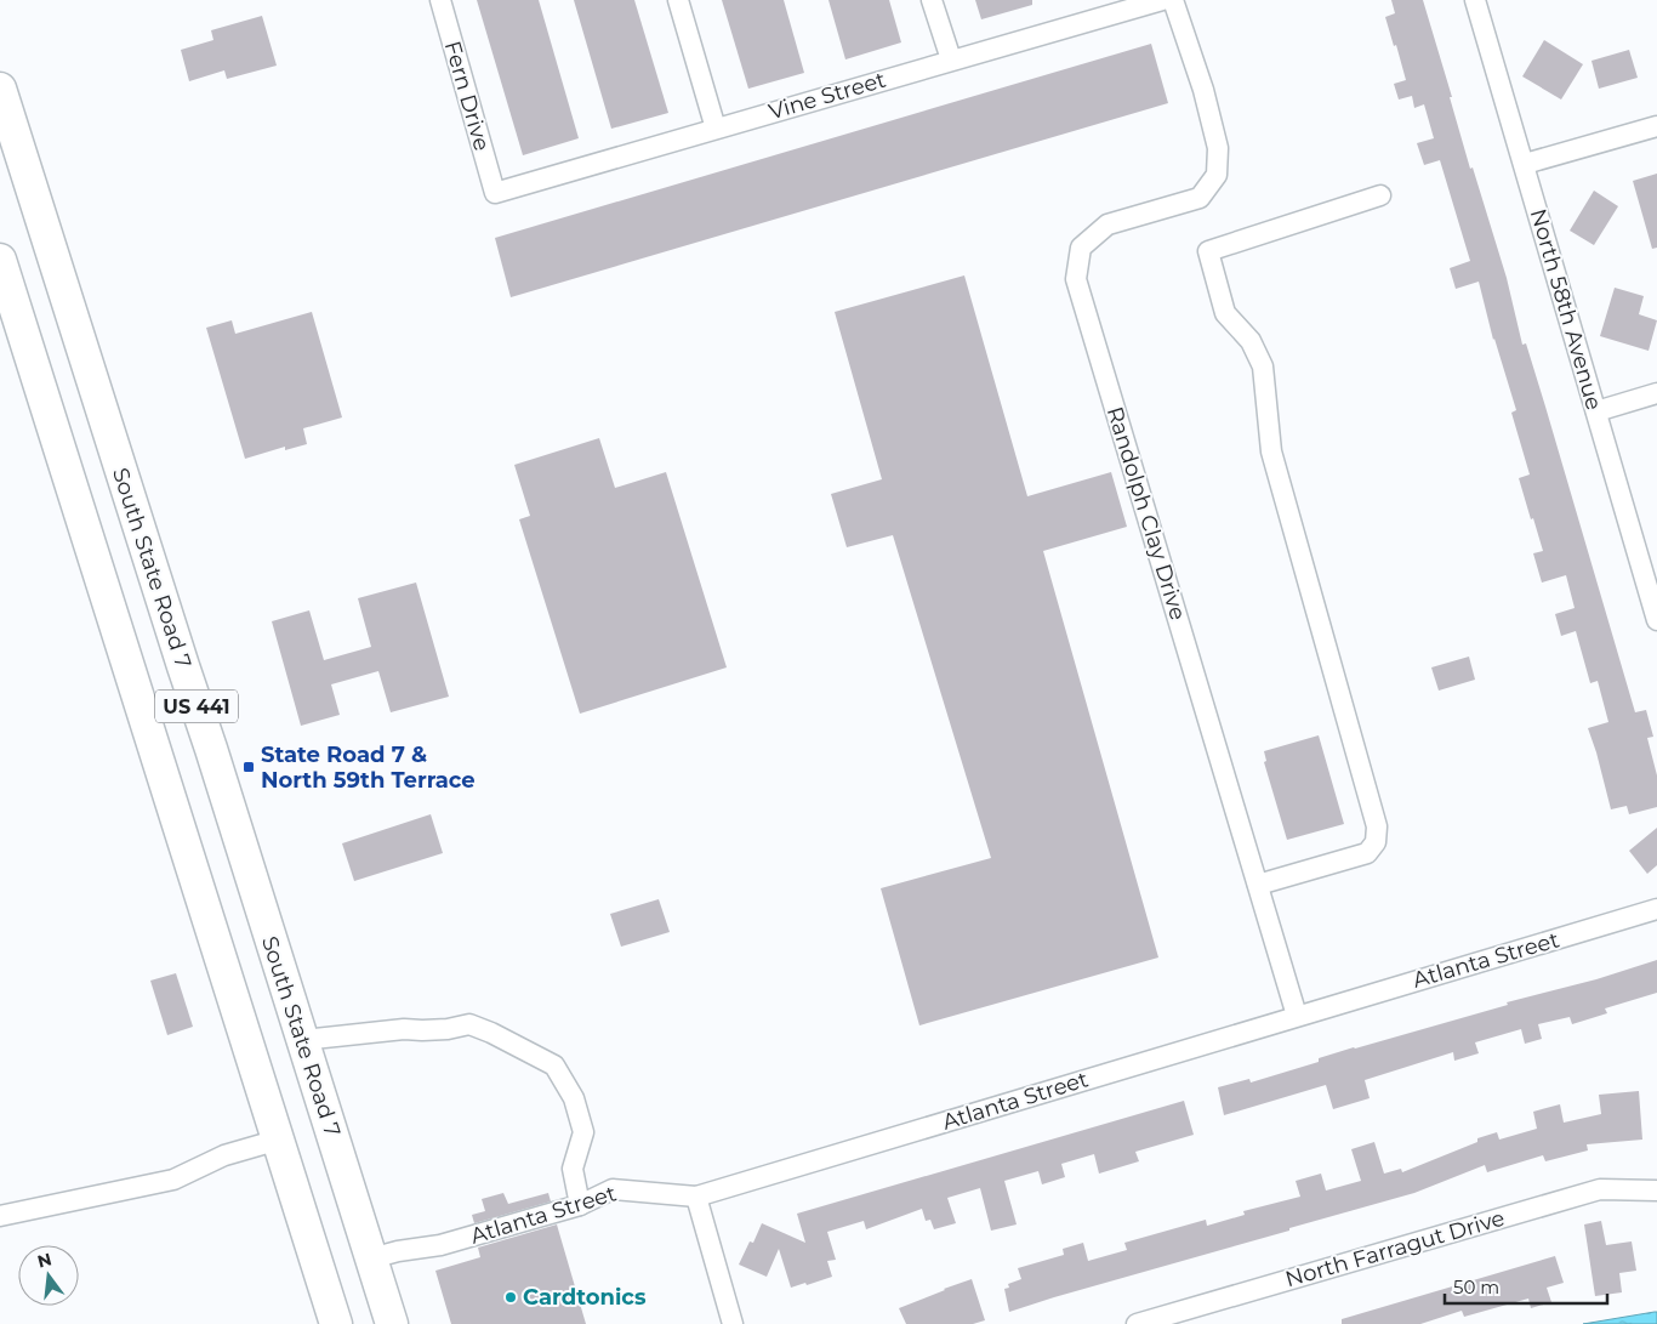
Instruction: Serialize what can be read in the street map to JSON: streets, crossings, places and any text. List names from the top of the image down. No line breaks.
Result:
{"streets":{"main road":["South State Road 7","US 441"],"street":["Fern Drive","Vine Street","North 58th Avenue","Randolph Clay Drive","Atlanta Street","North Farragut Drive"]},"crossings":[["Fern Drive","Vine Street"],["Randolph Clay Drive","Atlanta Street"],["South State Road 7","Atlanta Street"]],"places":{"transit":["State Road 7 & North 59th Terrace"],"other":["Cardtonics"]},"scale_bar":"50 m","north":"top"}
